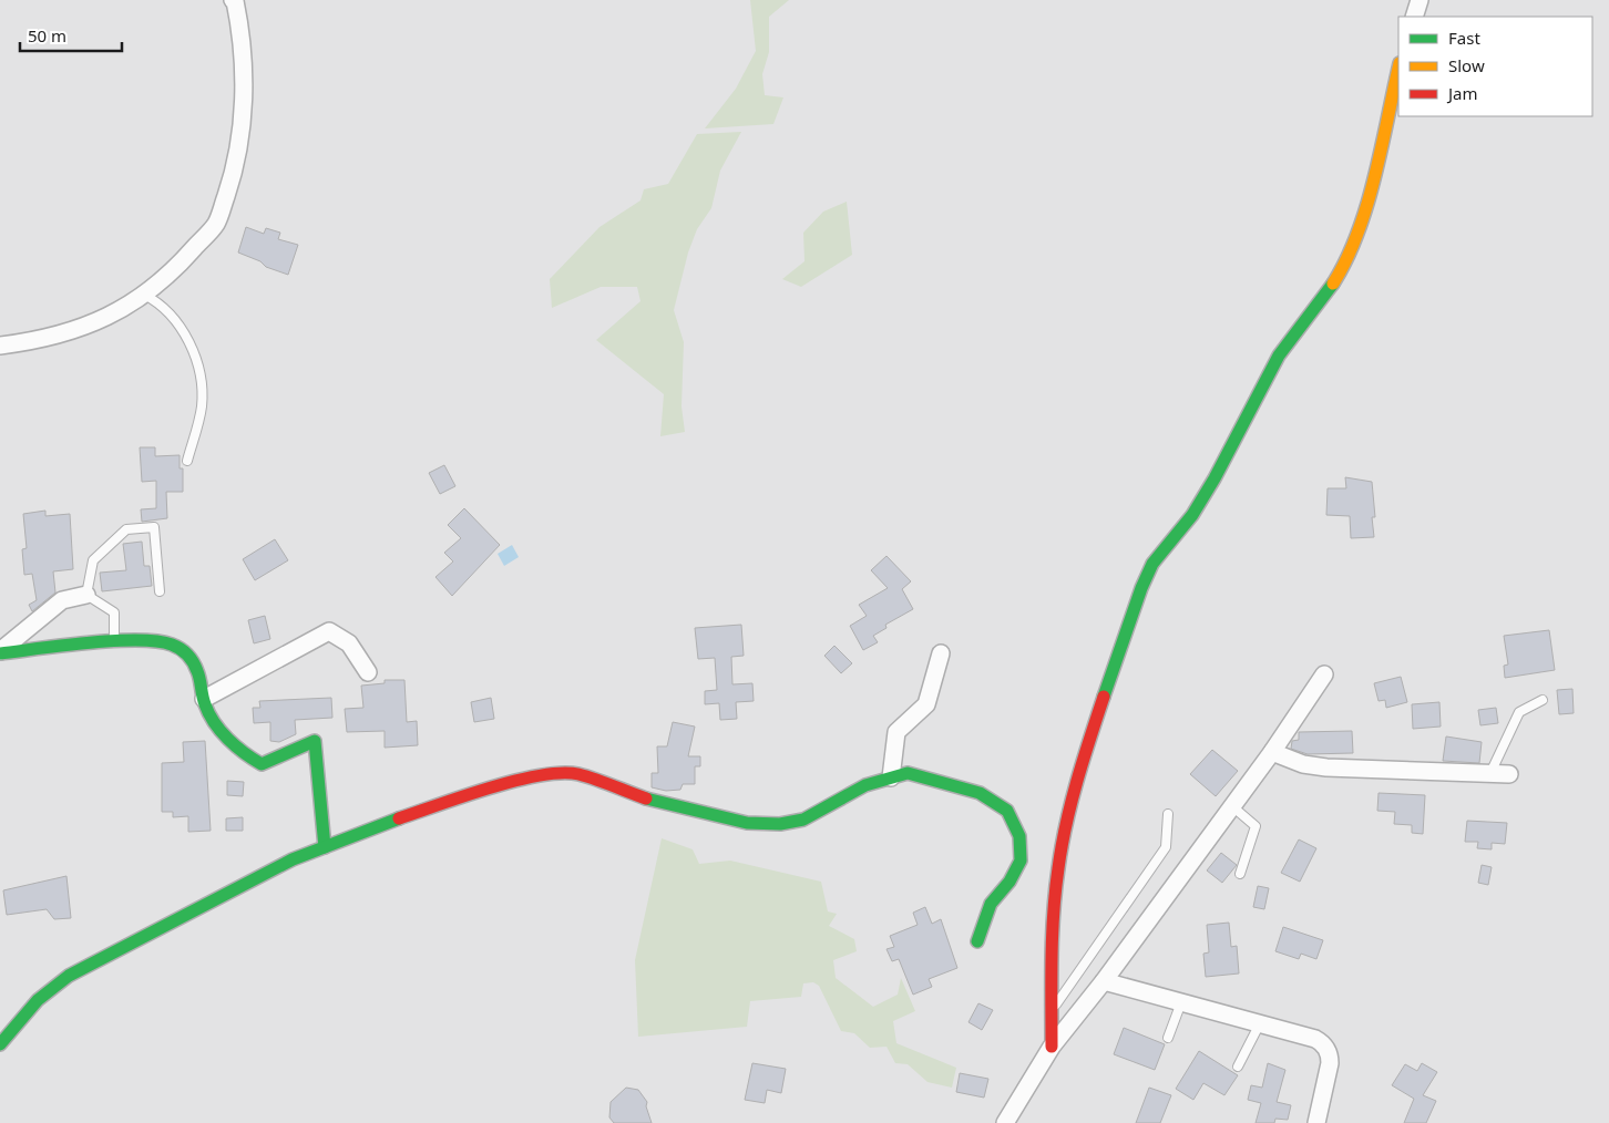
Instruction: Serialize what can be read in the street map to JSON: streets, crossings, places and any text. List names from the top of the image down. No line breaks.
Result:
{"legend":["Fast","Slow","Jam"],"scale_bar":"50 m"}
